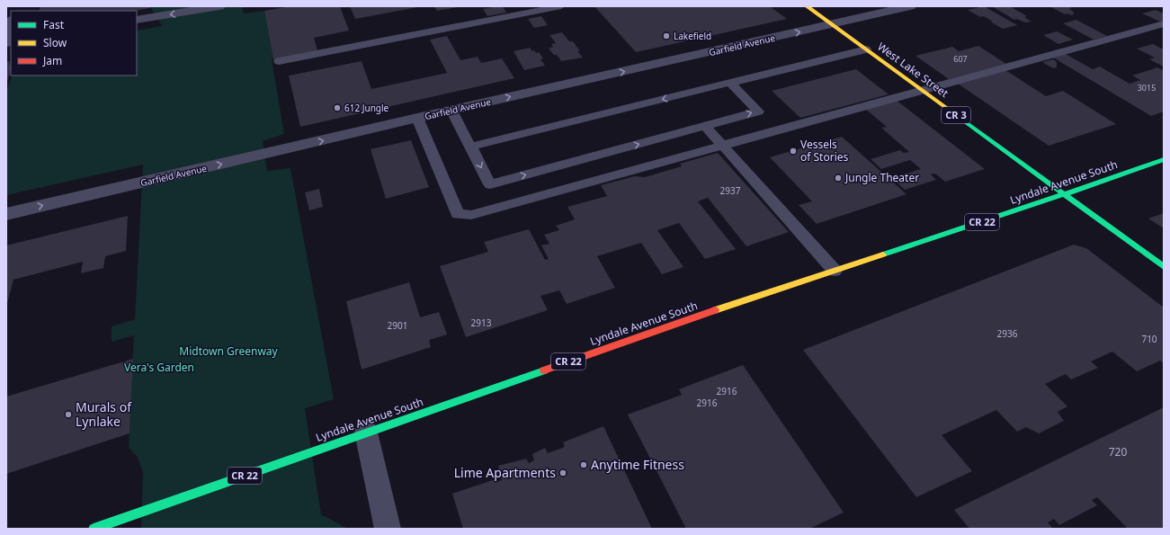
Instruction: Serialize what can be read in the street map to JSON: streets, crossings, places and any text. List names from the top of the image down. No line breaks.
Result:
{"streets":{"main road":["West Lake Street","CR 3","Lyndale Avenue South","CR 22"],"street":["Garfield Avenue"]},"crossings":[["Garfield Avenue","West Lake Street"],["West Lake Street","Lyndale Avenue South"]],"one_way":["Garfield Avenue"],"parks":["Midtown Greenway","Vera's Garden"],"places":["Lakefield","612 Jungle","Vessels of Stories","Jungle Theater","Murals of Lynlake","Anytime Fitness","Lime Apartments"],"house_numbers":["607","3015","2937","2913","2901","2936","710","2916","2916","720"],"legend":["Fast","Slow","Jam"]}
